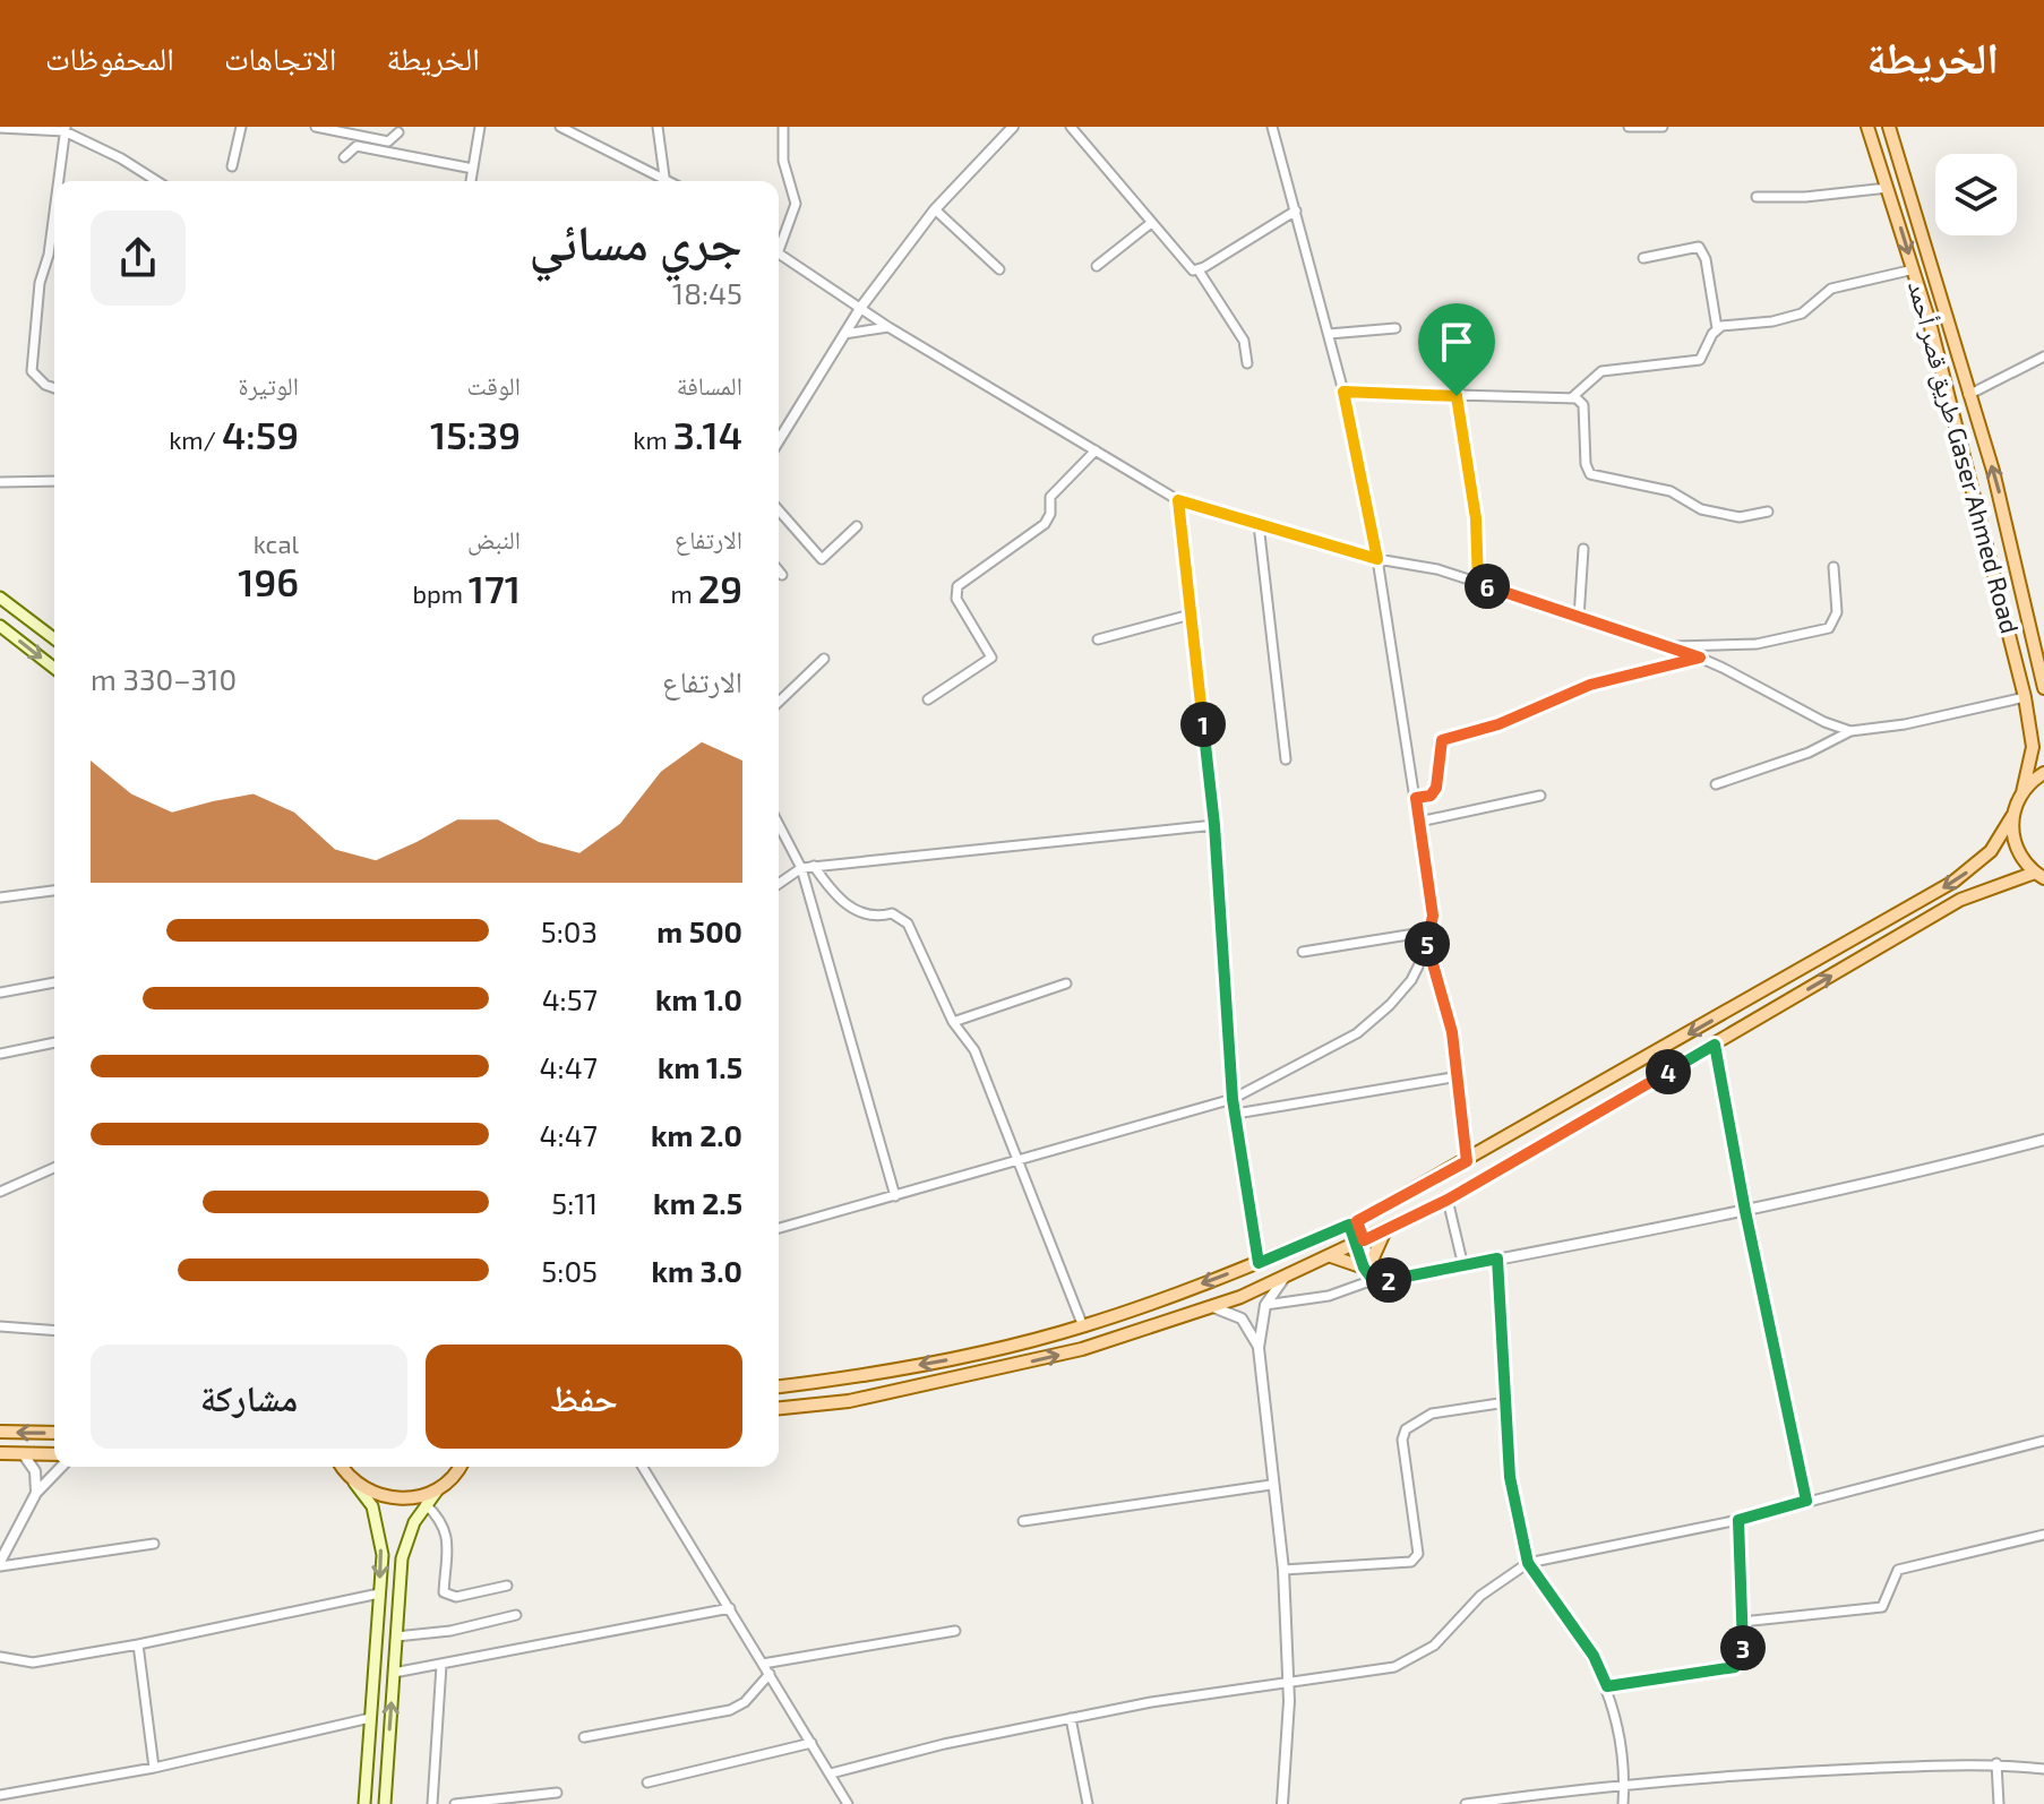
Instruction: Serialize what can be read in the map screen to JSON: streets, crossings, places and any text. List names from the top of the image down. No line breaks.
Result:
{"streets":{"main road":["طريق قصر أحمد Gaser Ahmed Road"]},"page":{"header":"الخريطة","nav":["الخريطة","الاتجاهات","المحفوظات"],"heading":["جري مسائي","18:45"],"stats":[["المسافة","3.14 km"],["الوقت","15:39"],["الوتيرة","4:59 /km"],["الارتفاع","29 m"],["النبض","171 bpm"],["kcal","196"]],"pins":["6","1","5","4","2","3"],"chart":["الارتفاع","310–330 m"],"list":[{"name":"500 m","note":"5:03"},{"name":"1.0 km","note":"4:57"},{"name":"1.5 km","note":"4:47"},{"name":"2.0 km","note":"4:47"},{"name":"2.5 km","note":"5:11"},{"name":"3.0 km","note":"5:05"}],"buttons":["حفظ","مشاركة"]}}
